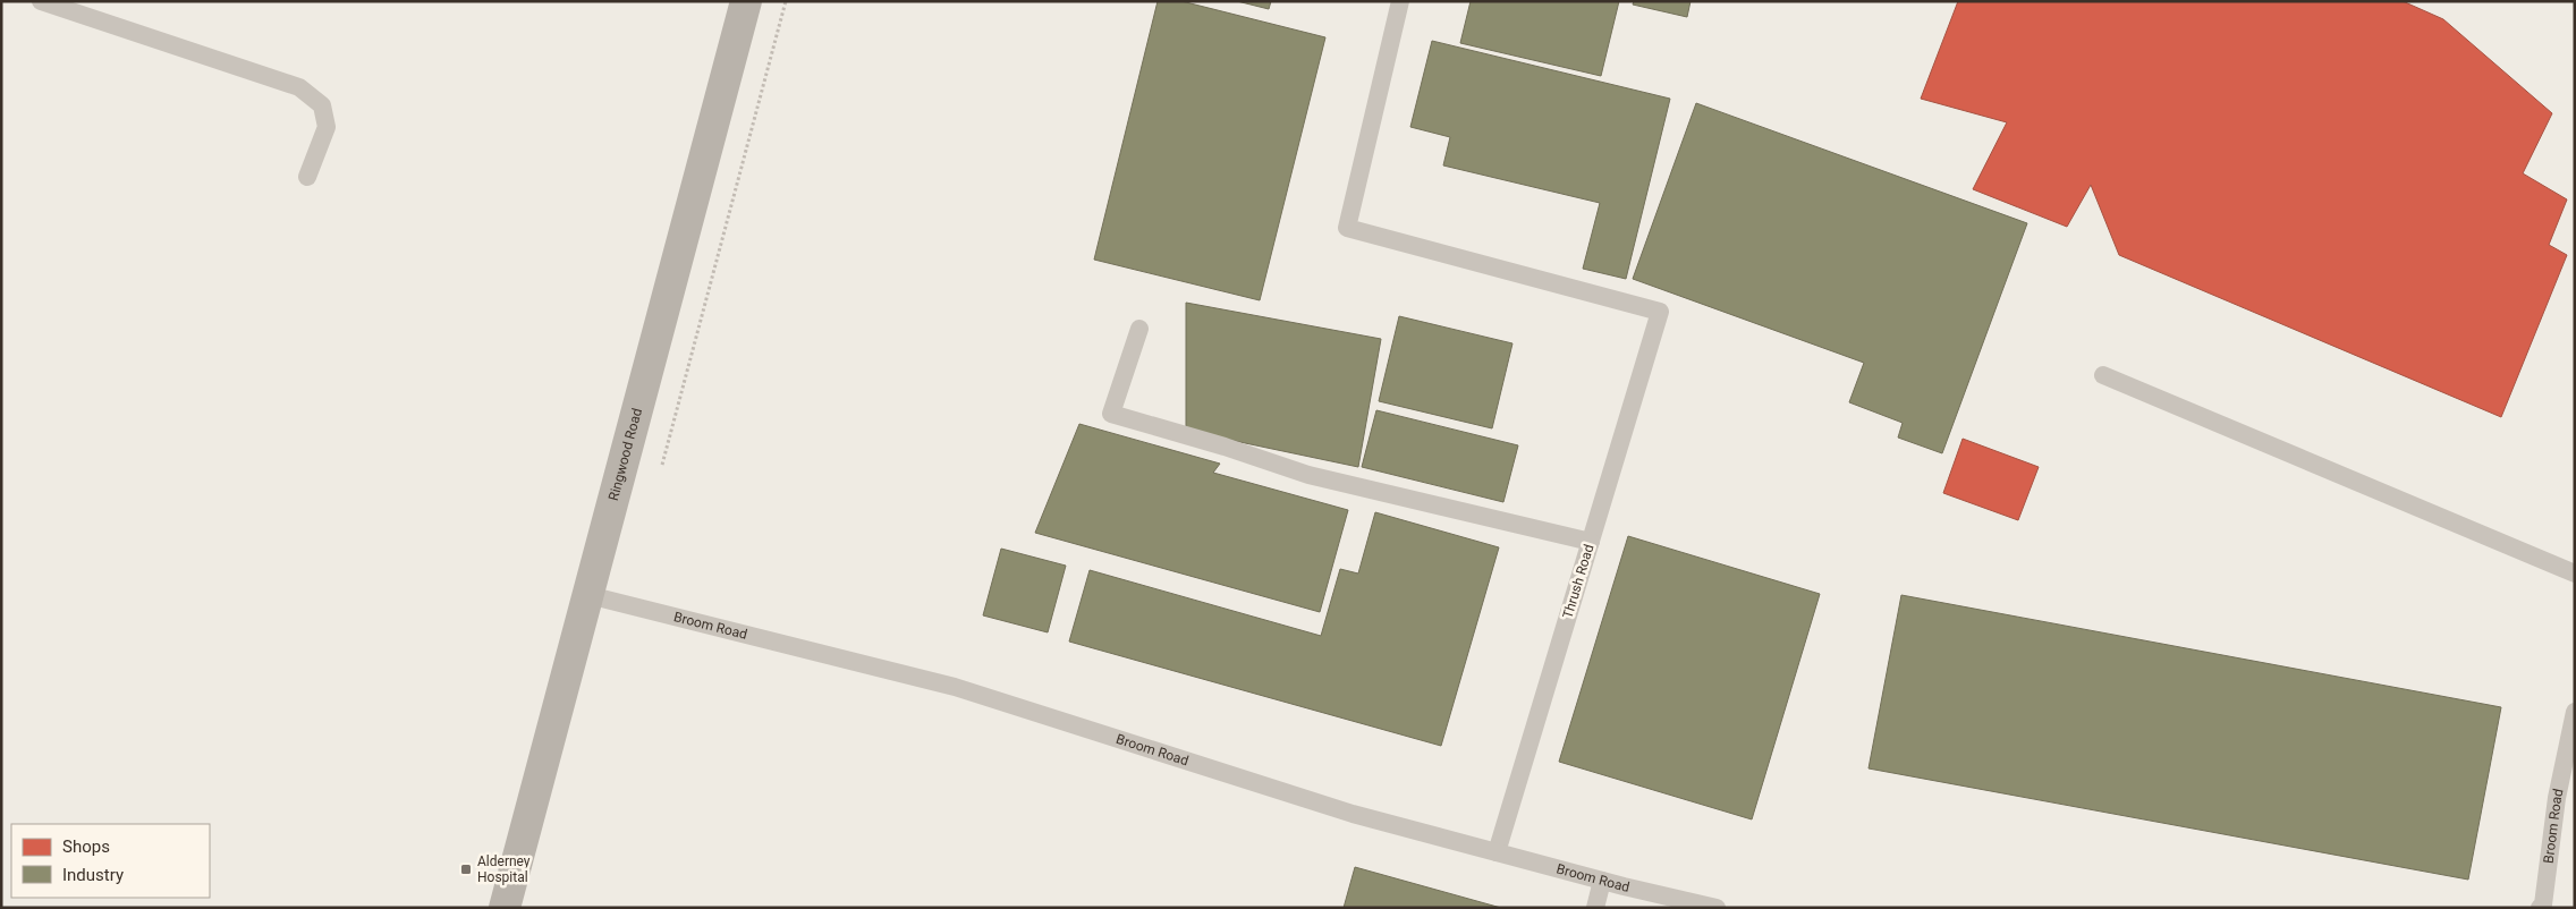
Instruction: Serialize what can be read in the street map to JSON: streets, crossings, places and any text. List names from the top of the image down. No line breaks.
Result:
{"streets":{"main road":["Ringwood Road"],"lane":["Thrush Road","Broom Road"]},"crossings":[["Ringwood Road","Broom Road"],["Thrush Road","Broom Road"]],"places":{"transit":["Alderney Hospital"]},"legend":["Shops","Industry"]}
